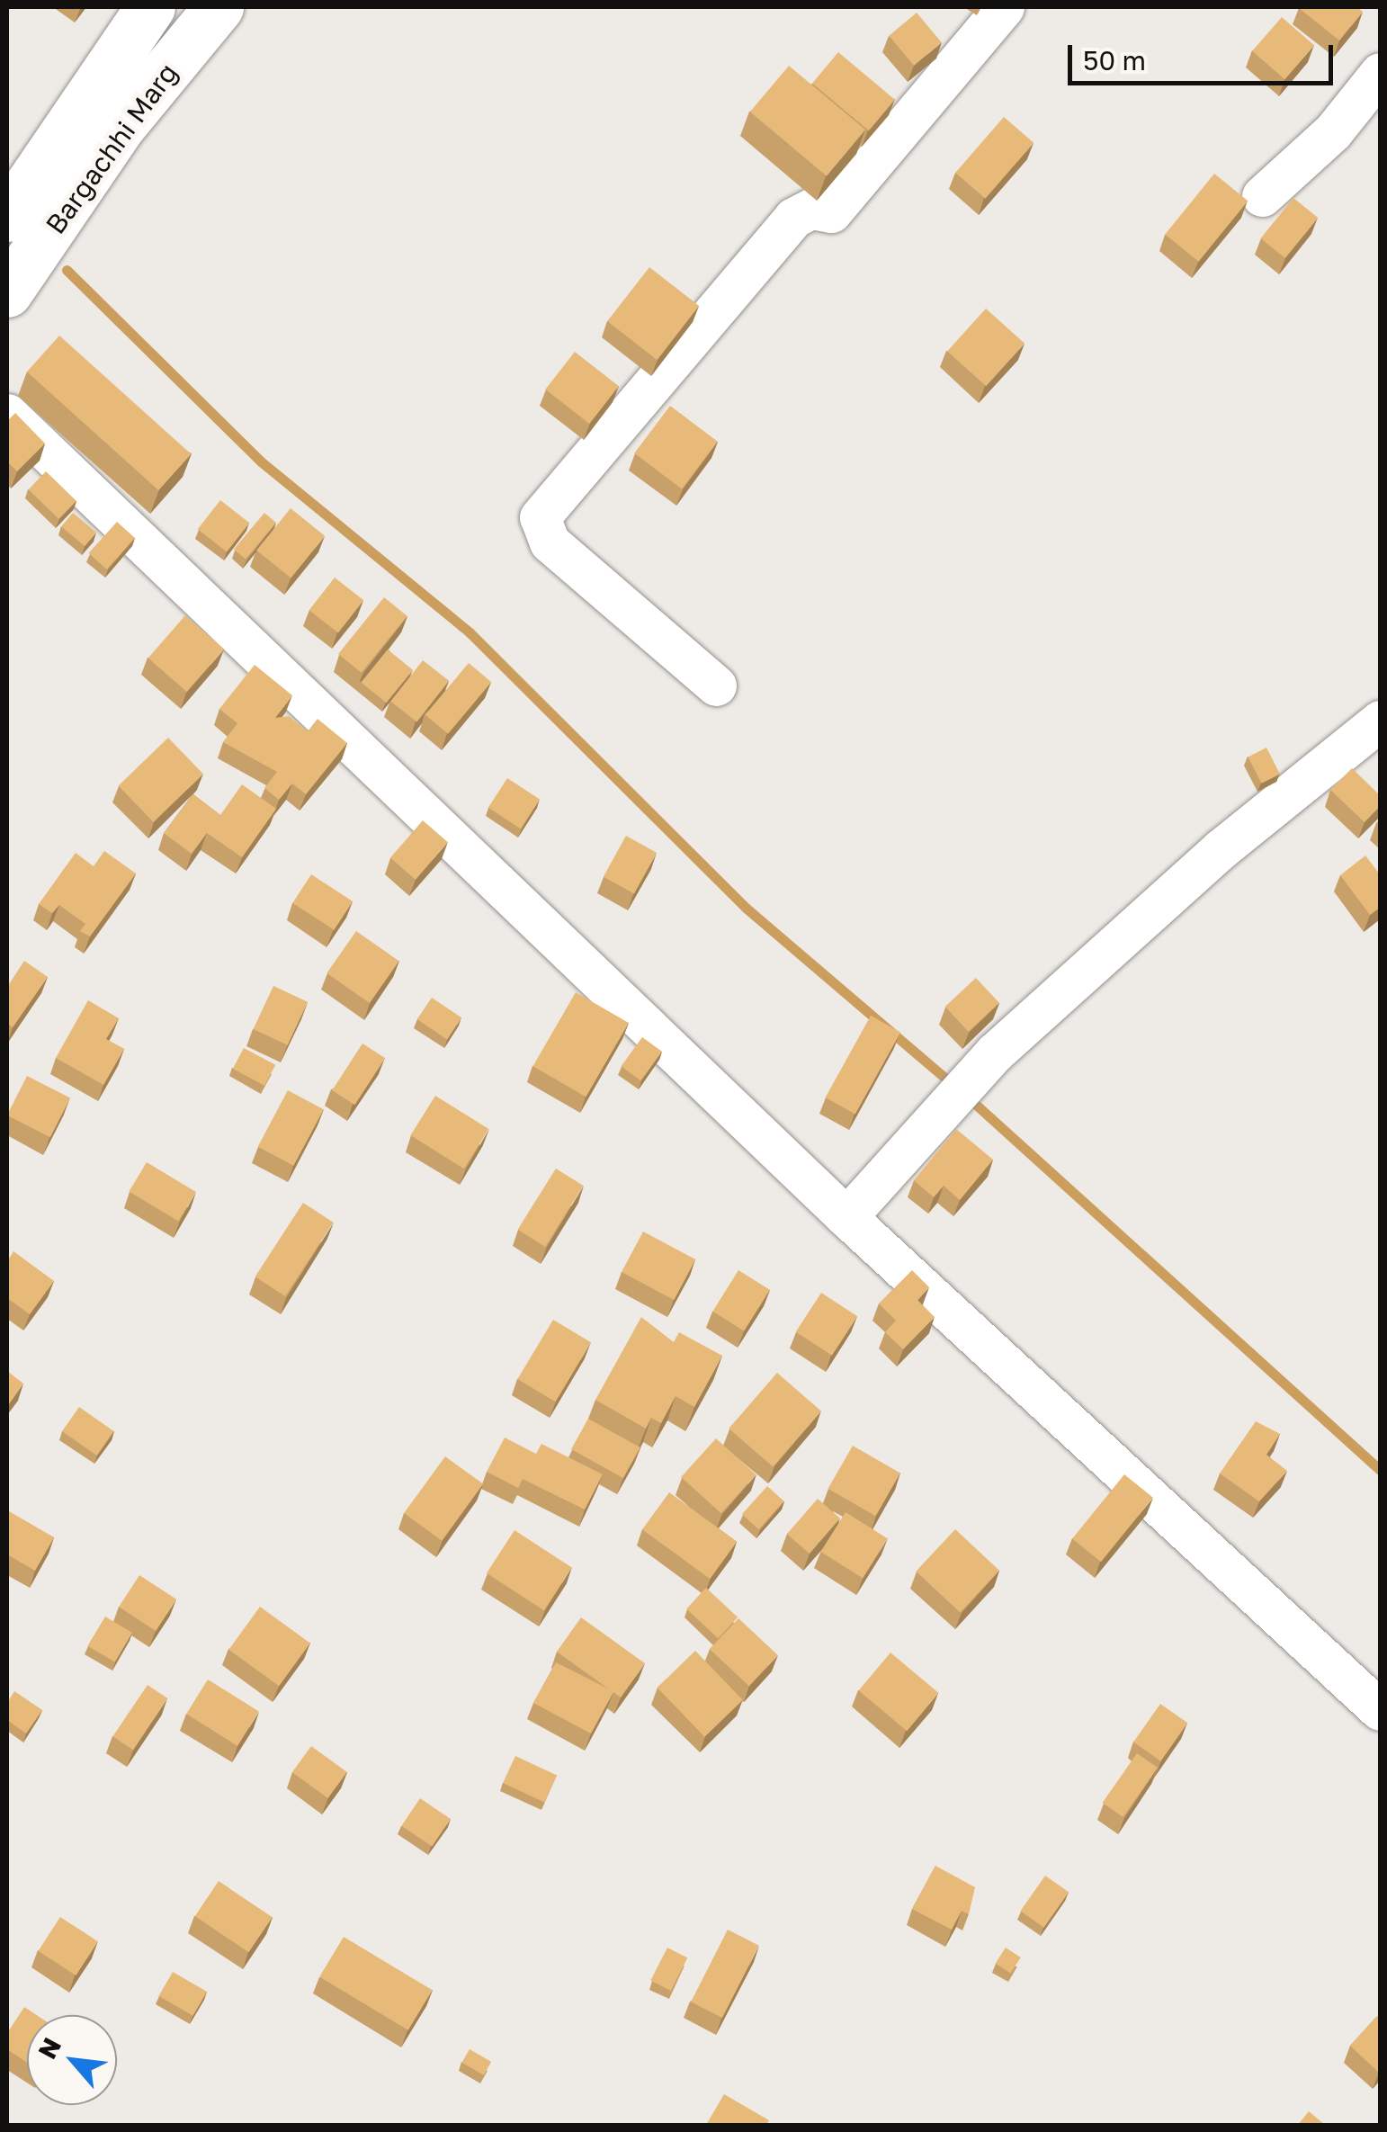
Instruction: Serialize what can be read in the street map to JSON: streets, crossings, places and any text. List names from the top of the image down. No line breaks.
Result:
{"streets":{"street":["Bargachhi Marg"]},"scale_bar":"50 m","north":"top left"}
